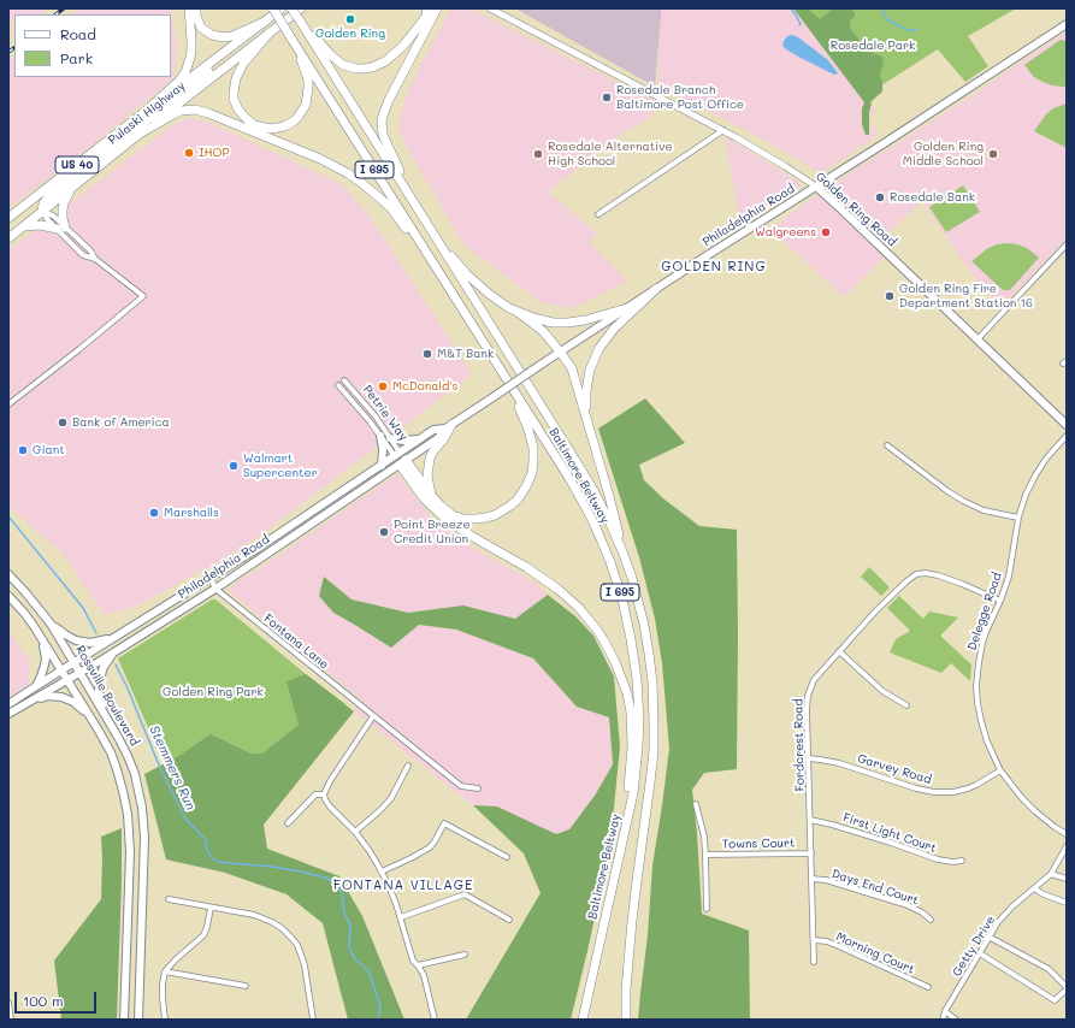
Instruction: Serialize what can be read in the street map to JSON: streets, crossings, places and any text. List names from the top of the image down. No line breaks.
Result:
{"streets":{"highway":["Pulaski Highway","US 40","I 695","Baltimore Beltway"],"main road":["Golden Ring Road","Philadelphia Road","Rossville Boulevard"],"street":["Petrie Way","Delegge Road","Fontana Lane","Fordcrest Road","Garvey Road","First Light Court","Towns Court","Days End Court","Getty Drive","Morning Court"]},"crossings":[["Golden Ring Road","Philadelphia Road"],["Philadelphia Road","Petrie Way"],["Philadelphia Road","Fontana Lane"],["Philadelphia Road","Rossville Boulevard"],["Delegge Road","Fordcrest Road"],["Delegge Road","Garvey Road"],["Fordcrest Road","Garvey Road"],["Fordcrest Road","First Light Court"],["Fordcrest Road","Towns Court"],["Fordcrest Road","Days End Court"],["Fordcrest Road","Morning Court"]],"districts":["GOLDEN RING","FONTANA VILLAGE"],"water":["Stemmers Run"],"parks":["Rosedale Park","Golden Ring Park"],"places":["Golden Ring","Rosedale Branch Baltimore Post Office","IHOP","Rosedale Alternative High School","Golden Ring Middle School","Rosedale Bank","Walgreens","Golden Ring Fire Department Station 16","M&T Bank","McDonald's","Bank of America","Giant","Walmart Supercenter","Marshalls","Point Breeze Credit Union"],"legend":["Road","Park"],"scale_bar":"100 m"}
